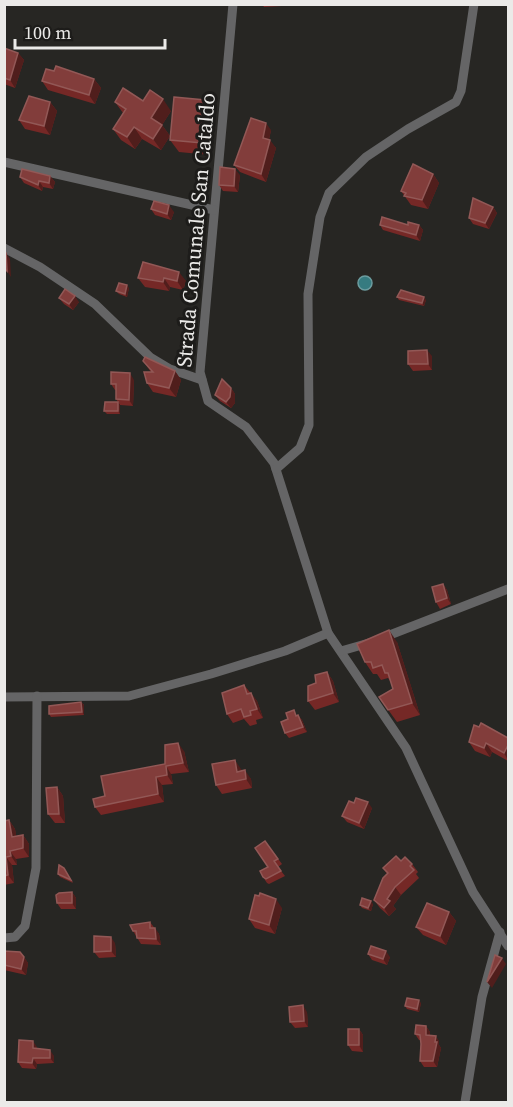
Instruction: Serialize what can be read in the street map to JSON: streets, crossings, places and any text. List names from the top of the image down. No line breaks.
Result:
{"streets":{"street":["Strada Comunale San Cataldo"]},"scale_bar":"100 m"}
